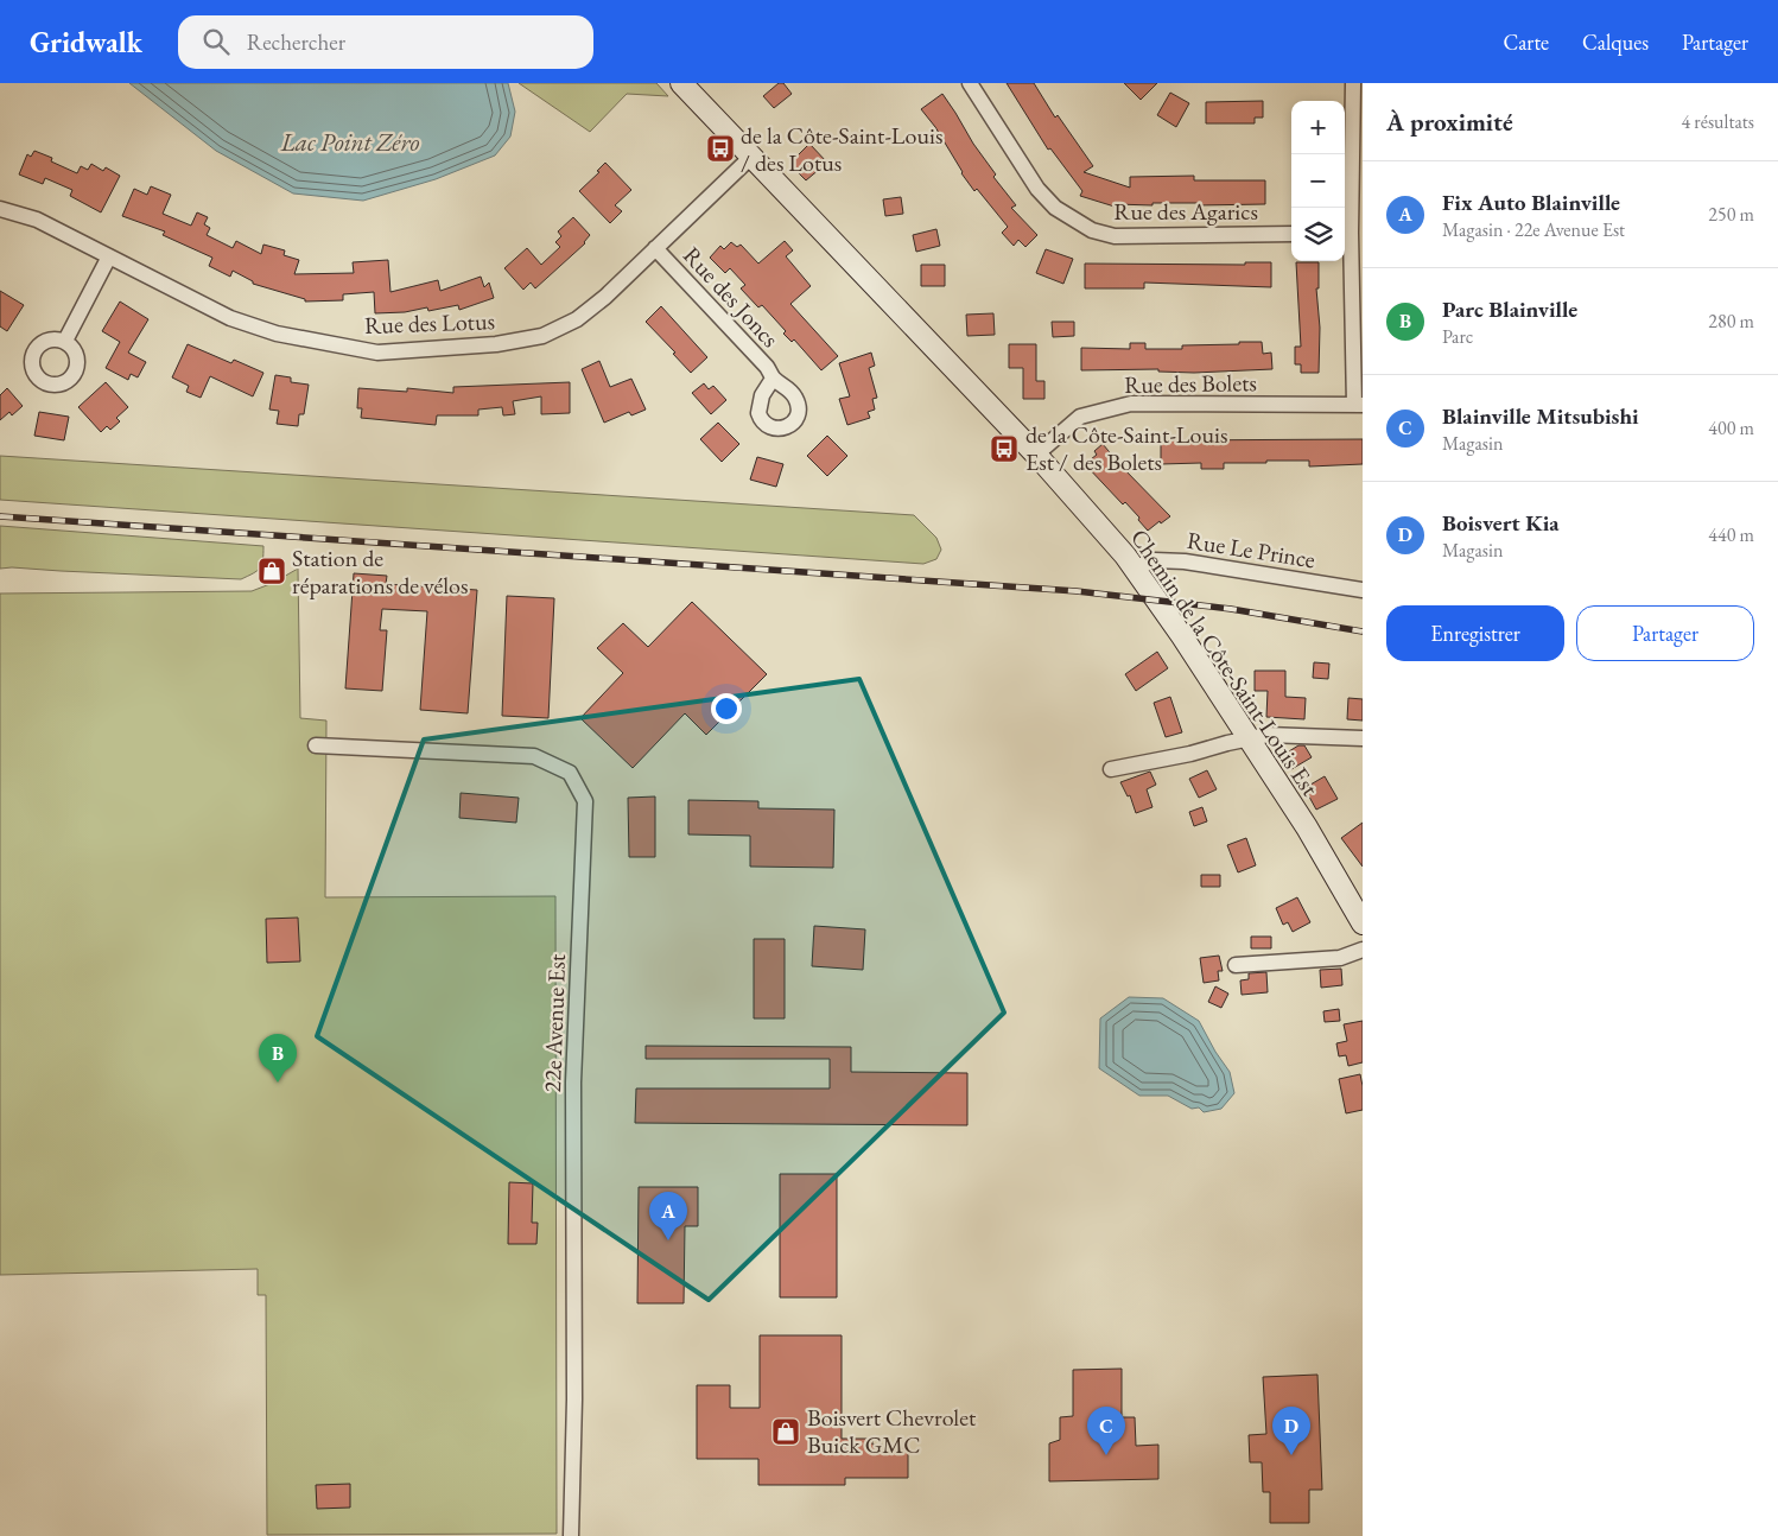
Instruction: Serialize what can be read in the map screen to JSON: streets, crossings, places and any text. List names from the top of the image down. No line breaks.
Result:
{"streets":{"street":["Rue des Agarics","Rue des Joncs","Rue des Lotus","Rue des Bolets","Rue Le Prince","Chemin de la Côte-Saint-Louis Est","22e Avenue Est"]},"crossings":[["Rue des Joncs","Rue des Lotus"],["Rue des Lotus","Chemin de la Côte-Saint-Louis Est"],["Rue des Bolets","Chemin de la Côte-Saint-Louis Est"],["Rue Le Prince","Chemin de la Côte-Saint-Louis Est"]],"water":["Lac Point Zéro"],"places":{"bus stop":["de la Côte-Saint-Louis / des Lotus","de la Côte-Saint-Louis Est / des Bolets"],"shop":["Station de réparations de vélos","Boisvert Chevrolet Buick GMC"]},"page":{"header":"Gridwalk","search":"Rechercher","nav":["Carte","Calques","Partager"],"heading":["À proximité","4 résultats"],"map_buttons":["+","−"],"list":[{"mark":"A","name":"Fix Auto Blainville","note":"Magasin · 22e Avenue Est","value":"250 m"},{"mark":"B","name":"Parc Blainville","note":"Parc","value":"280 m"},{"mark":"C","name":"Blainville Mitsubishi","note":"Magasin","value":"400 m"},{"mark":"D","name":"Boisvert Kia","note":"Magasin","value":"440 m"}],"buttons":["Enregistrer","Partager"],"pins":["B","A","C","D"]}}
